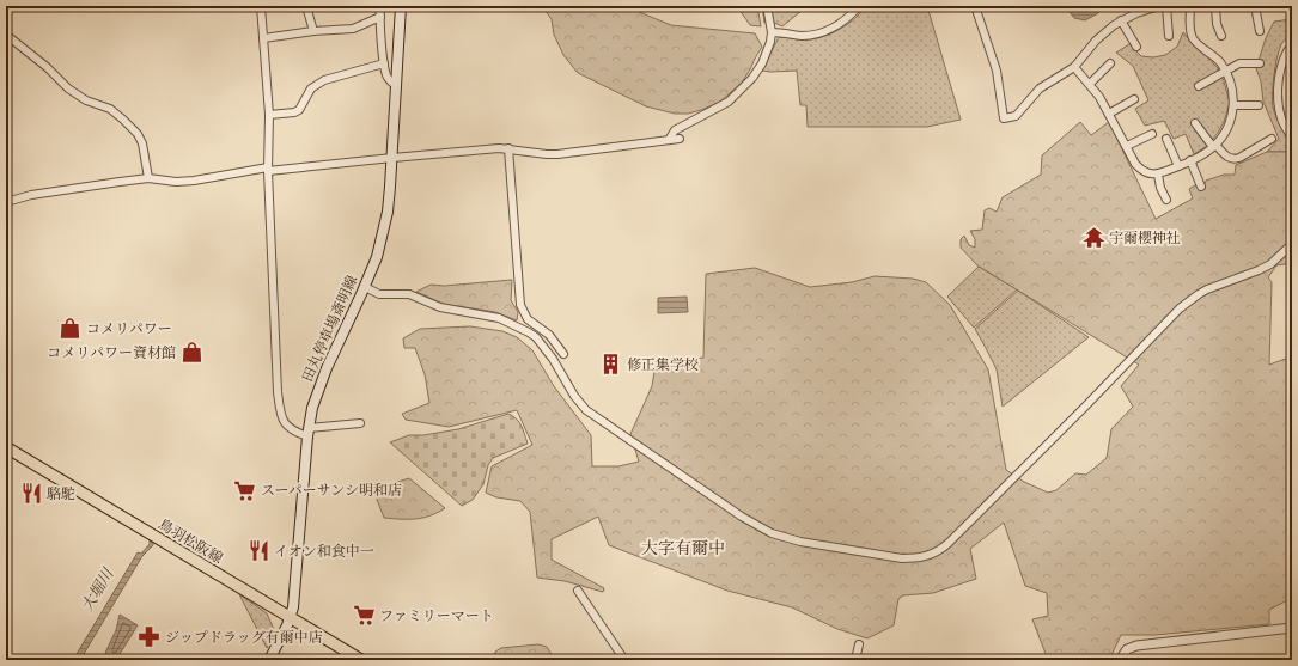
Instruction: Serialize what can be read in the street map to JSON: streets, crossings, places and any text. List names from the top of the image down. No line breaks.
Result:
{"streets":{"main road":["田丸停車場斎明線","鳥羽松阪線"]},"crossings":[["田丸停車場斎明線","鳥羽松阪線"]],"districts":["大字有爾中"],"water":["大堀川"],"places":{"temple":["宇爾櫻神社"],"shop":["コメリパワー","コメリパワー資材館"],"building":["修正集学校"],"supermarket":["スーパーサンシ明和店","ファミリーマート"],"restaurant":["駱駝","イオン和食中一"],"pharmacy":["ジップドラッグ有爾中店"]}}
